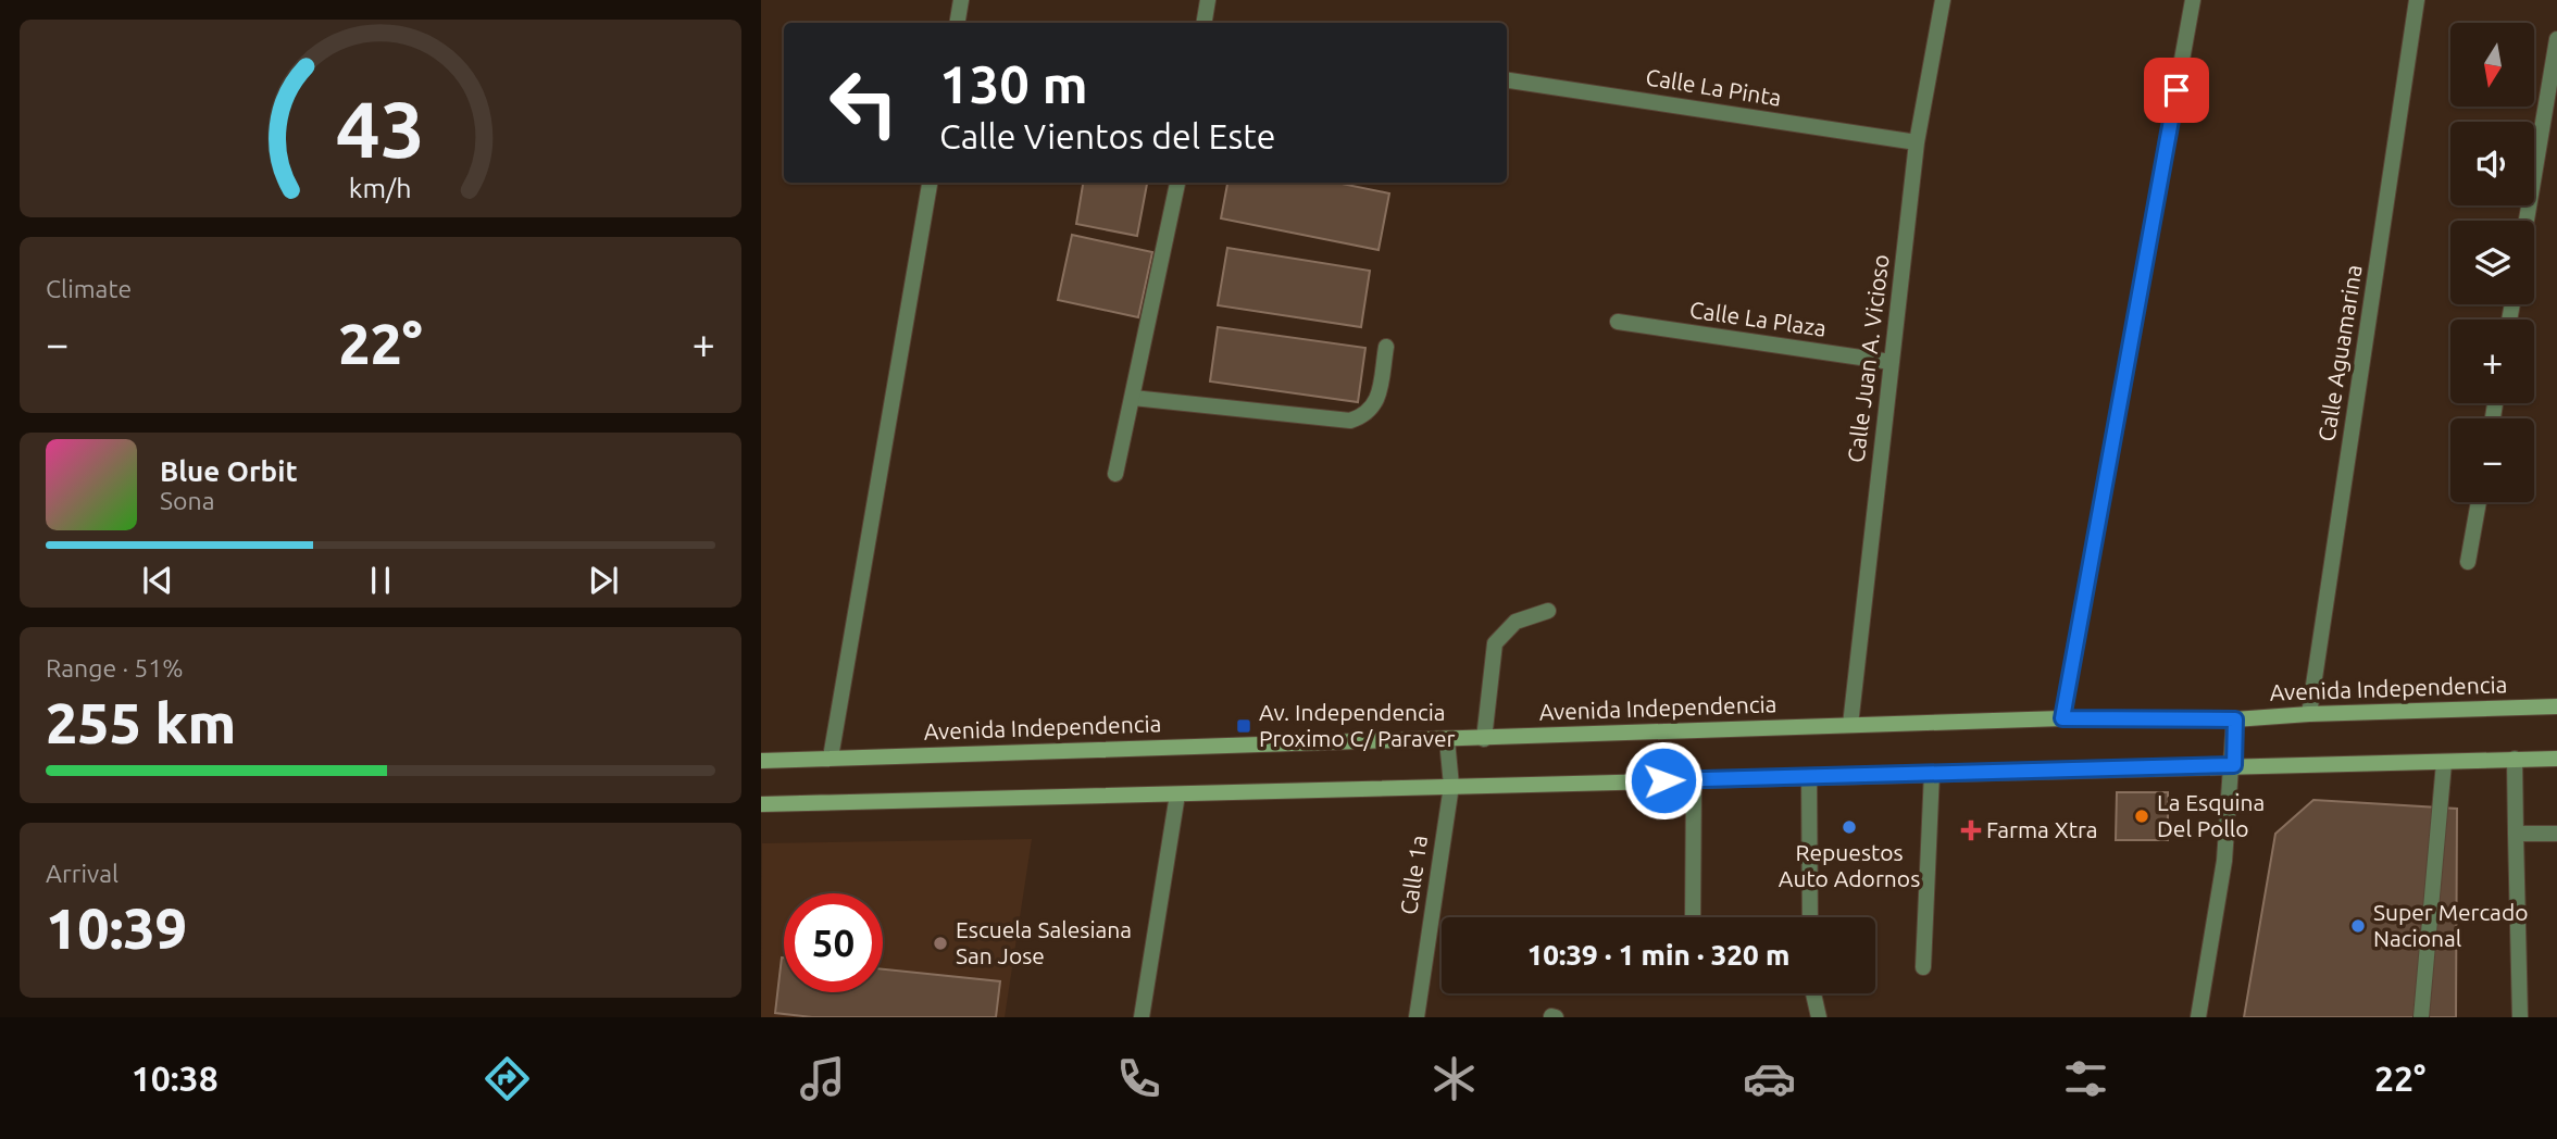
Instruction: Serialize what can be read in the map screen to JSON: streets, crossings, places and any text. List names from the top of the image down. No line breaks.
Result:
{"streets":{"main road":["Avenida Independencia"],"street":["Calle La Pinta","Calle La Plaza","Calle Aguamarina","Calle Juan A. Vicioso","Calle 1a"]},"crossings":[["Calle La Pinta","Calle Juan A. Vicioso"],["Calle La Plaza","Calle Juan A. Vicioso"],["Calle Aguamarina","Avenida Independencia"],["Calle Juan A. Vicioso","Avenida Independencia"],["Avenida Independencia","Calle 1a"]],"places":{"transit":["Av. Independencia Proximo C/ Paraver"],"other":["La Esquina Del Pollo","Repuestos Auto Adornos","Super Mercado Nacional","Escuela Salesiana San Jose"],"health":["Farma Xtra"]},"north":"bottom","page":{"map_buttons":["+","−"],"turn":["130 m","Calle Vientos del Este"],"tile":["Climate",["Range · 51%","255 km"],["Arrival","10:39"]],"heat":["−","22°","+"],"song":["Blue Orbit","Sona"],"limit":"50","trip":"10:39 · 1 min · 320 m","tabs":["10:38","22°"],"gauge":["43","km/h"]}}
